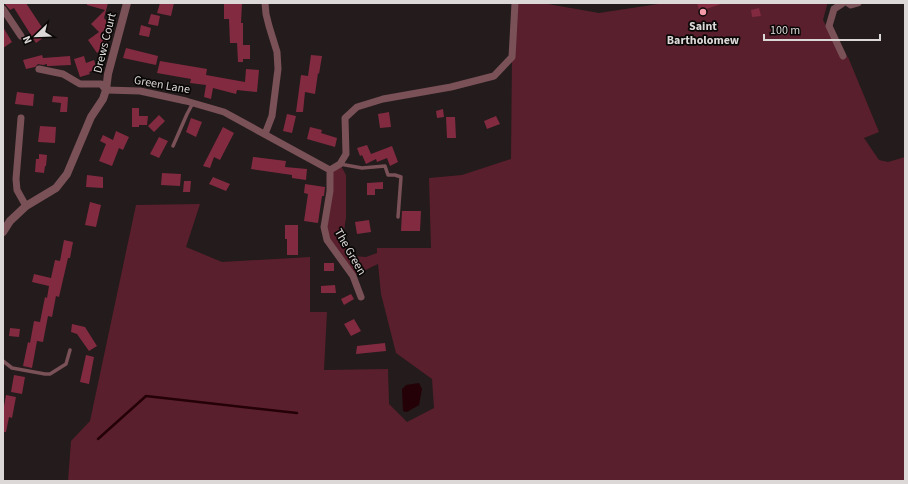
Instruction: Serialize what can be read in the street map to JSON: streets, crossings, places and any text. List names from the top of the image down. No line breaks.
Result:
{"streets":{"street":["Drews Court","Green Lane","The Green"]},"crossings":[["Drews Court","Green Lane"],["Green Lane","The Green"]],"places":["Saint Bartholomew"],"scale_bar":"100 m","north":"bottom left"}
